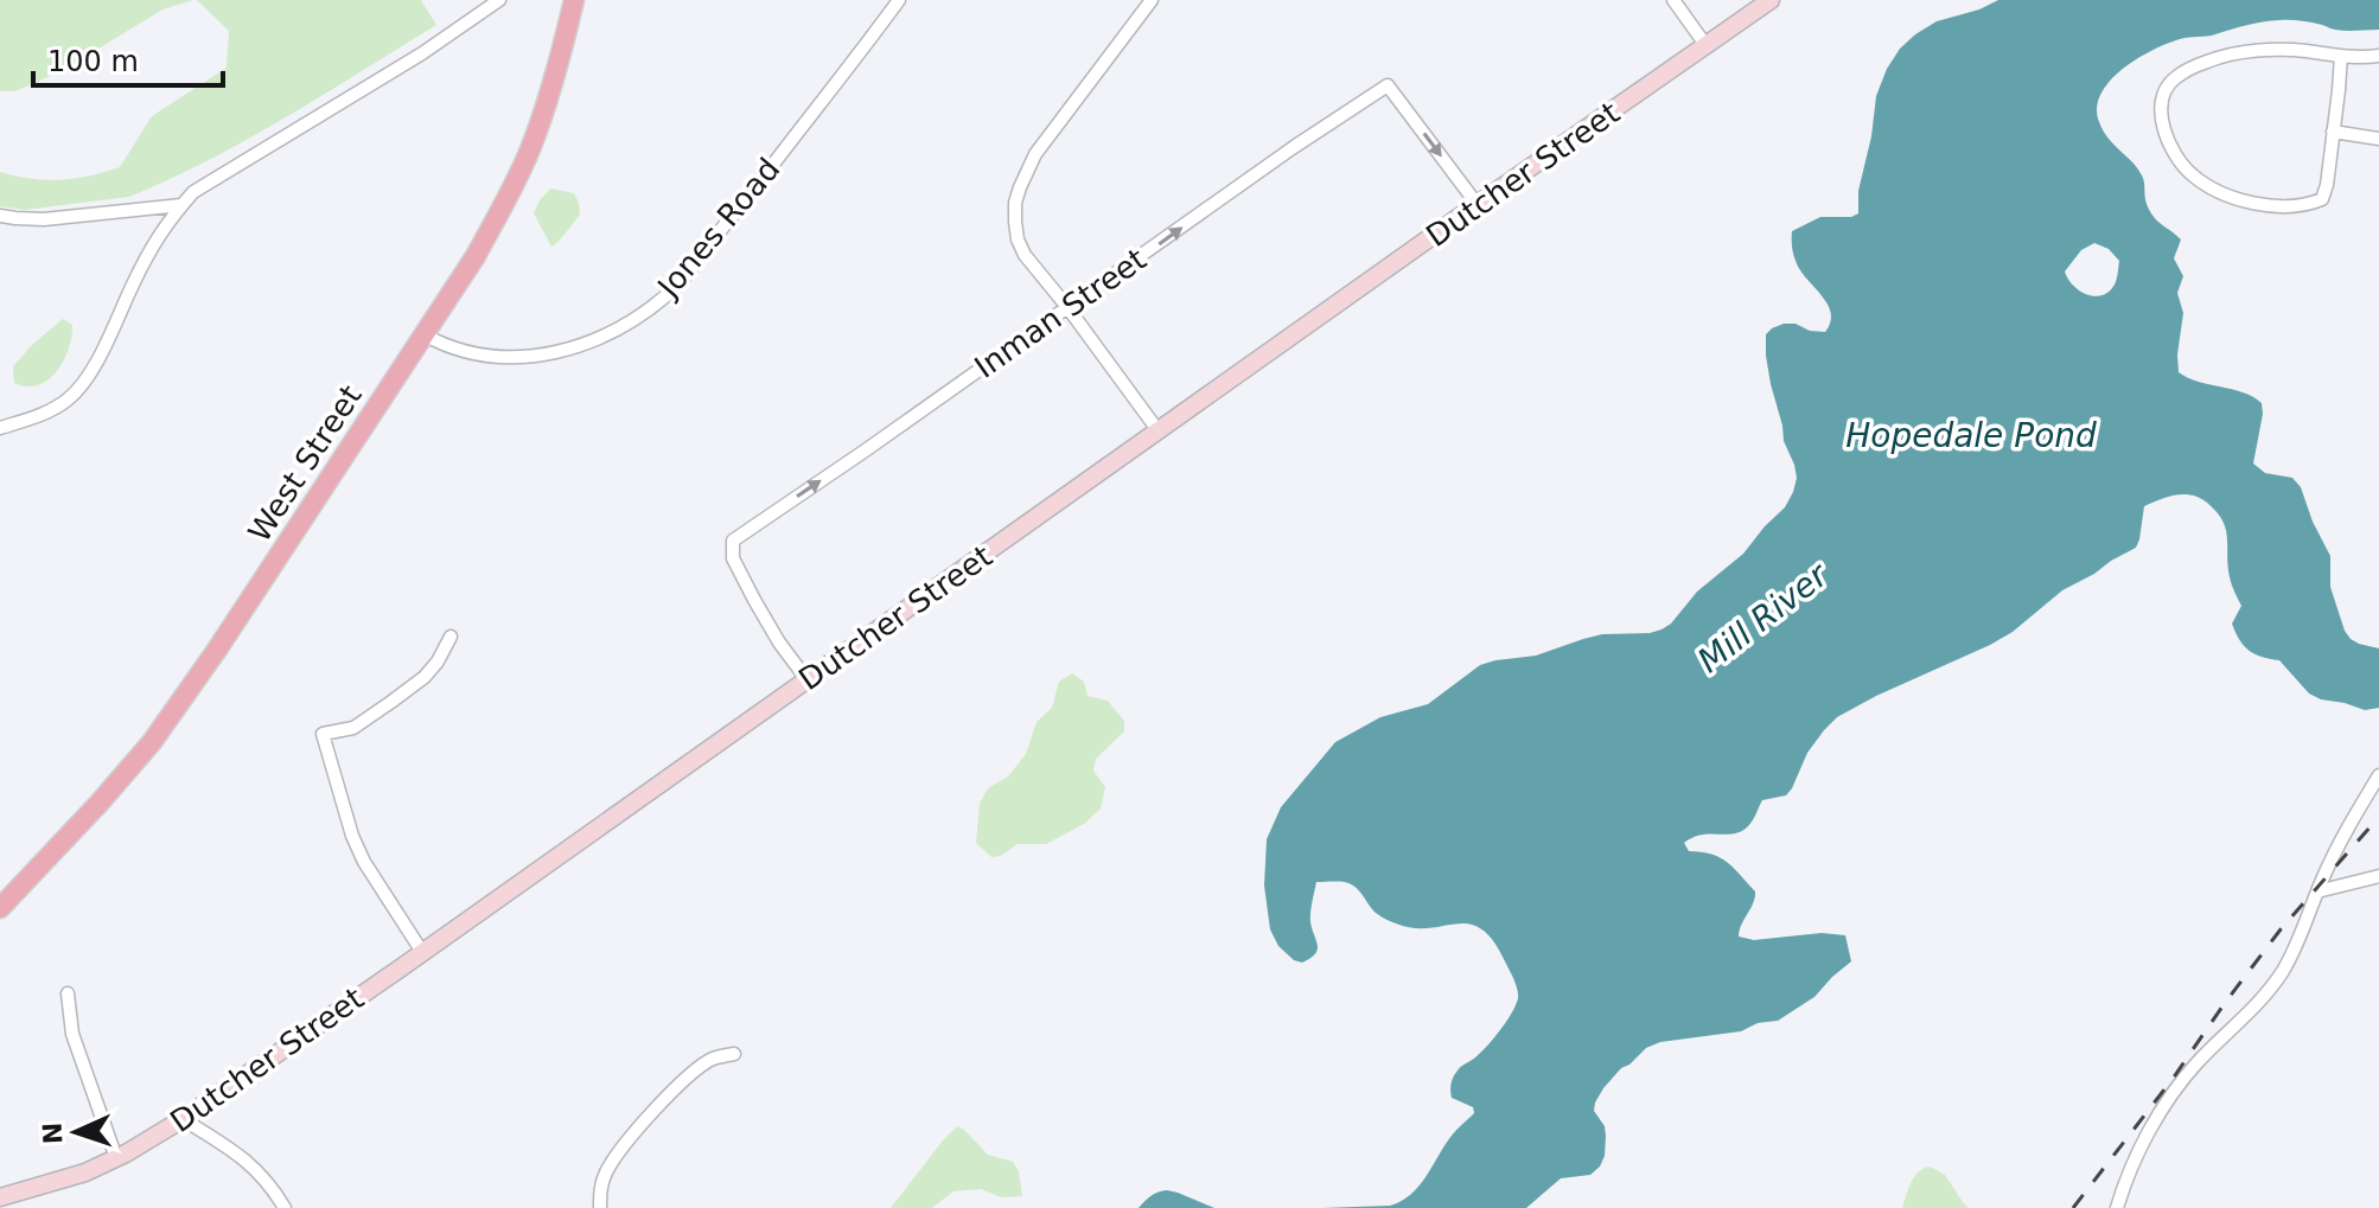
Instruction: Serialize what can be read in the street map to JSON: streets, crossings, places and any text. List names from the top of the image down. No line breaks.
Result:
{"streets":{"main road":["West Street"],"street":["Dutcher Street","Jones Road","Inman Street"]},"crossings":[["Dutcher Street","Inman Street"],["Jones Road","West Street"]],"water":["Hopedale Pond","Mill River"],"scale_bar":"100 m","north":"left"}
